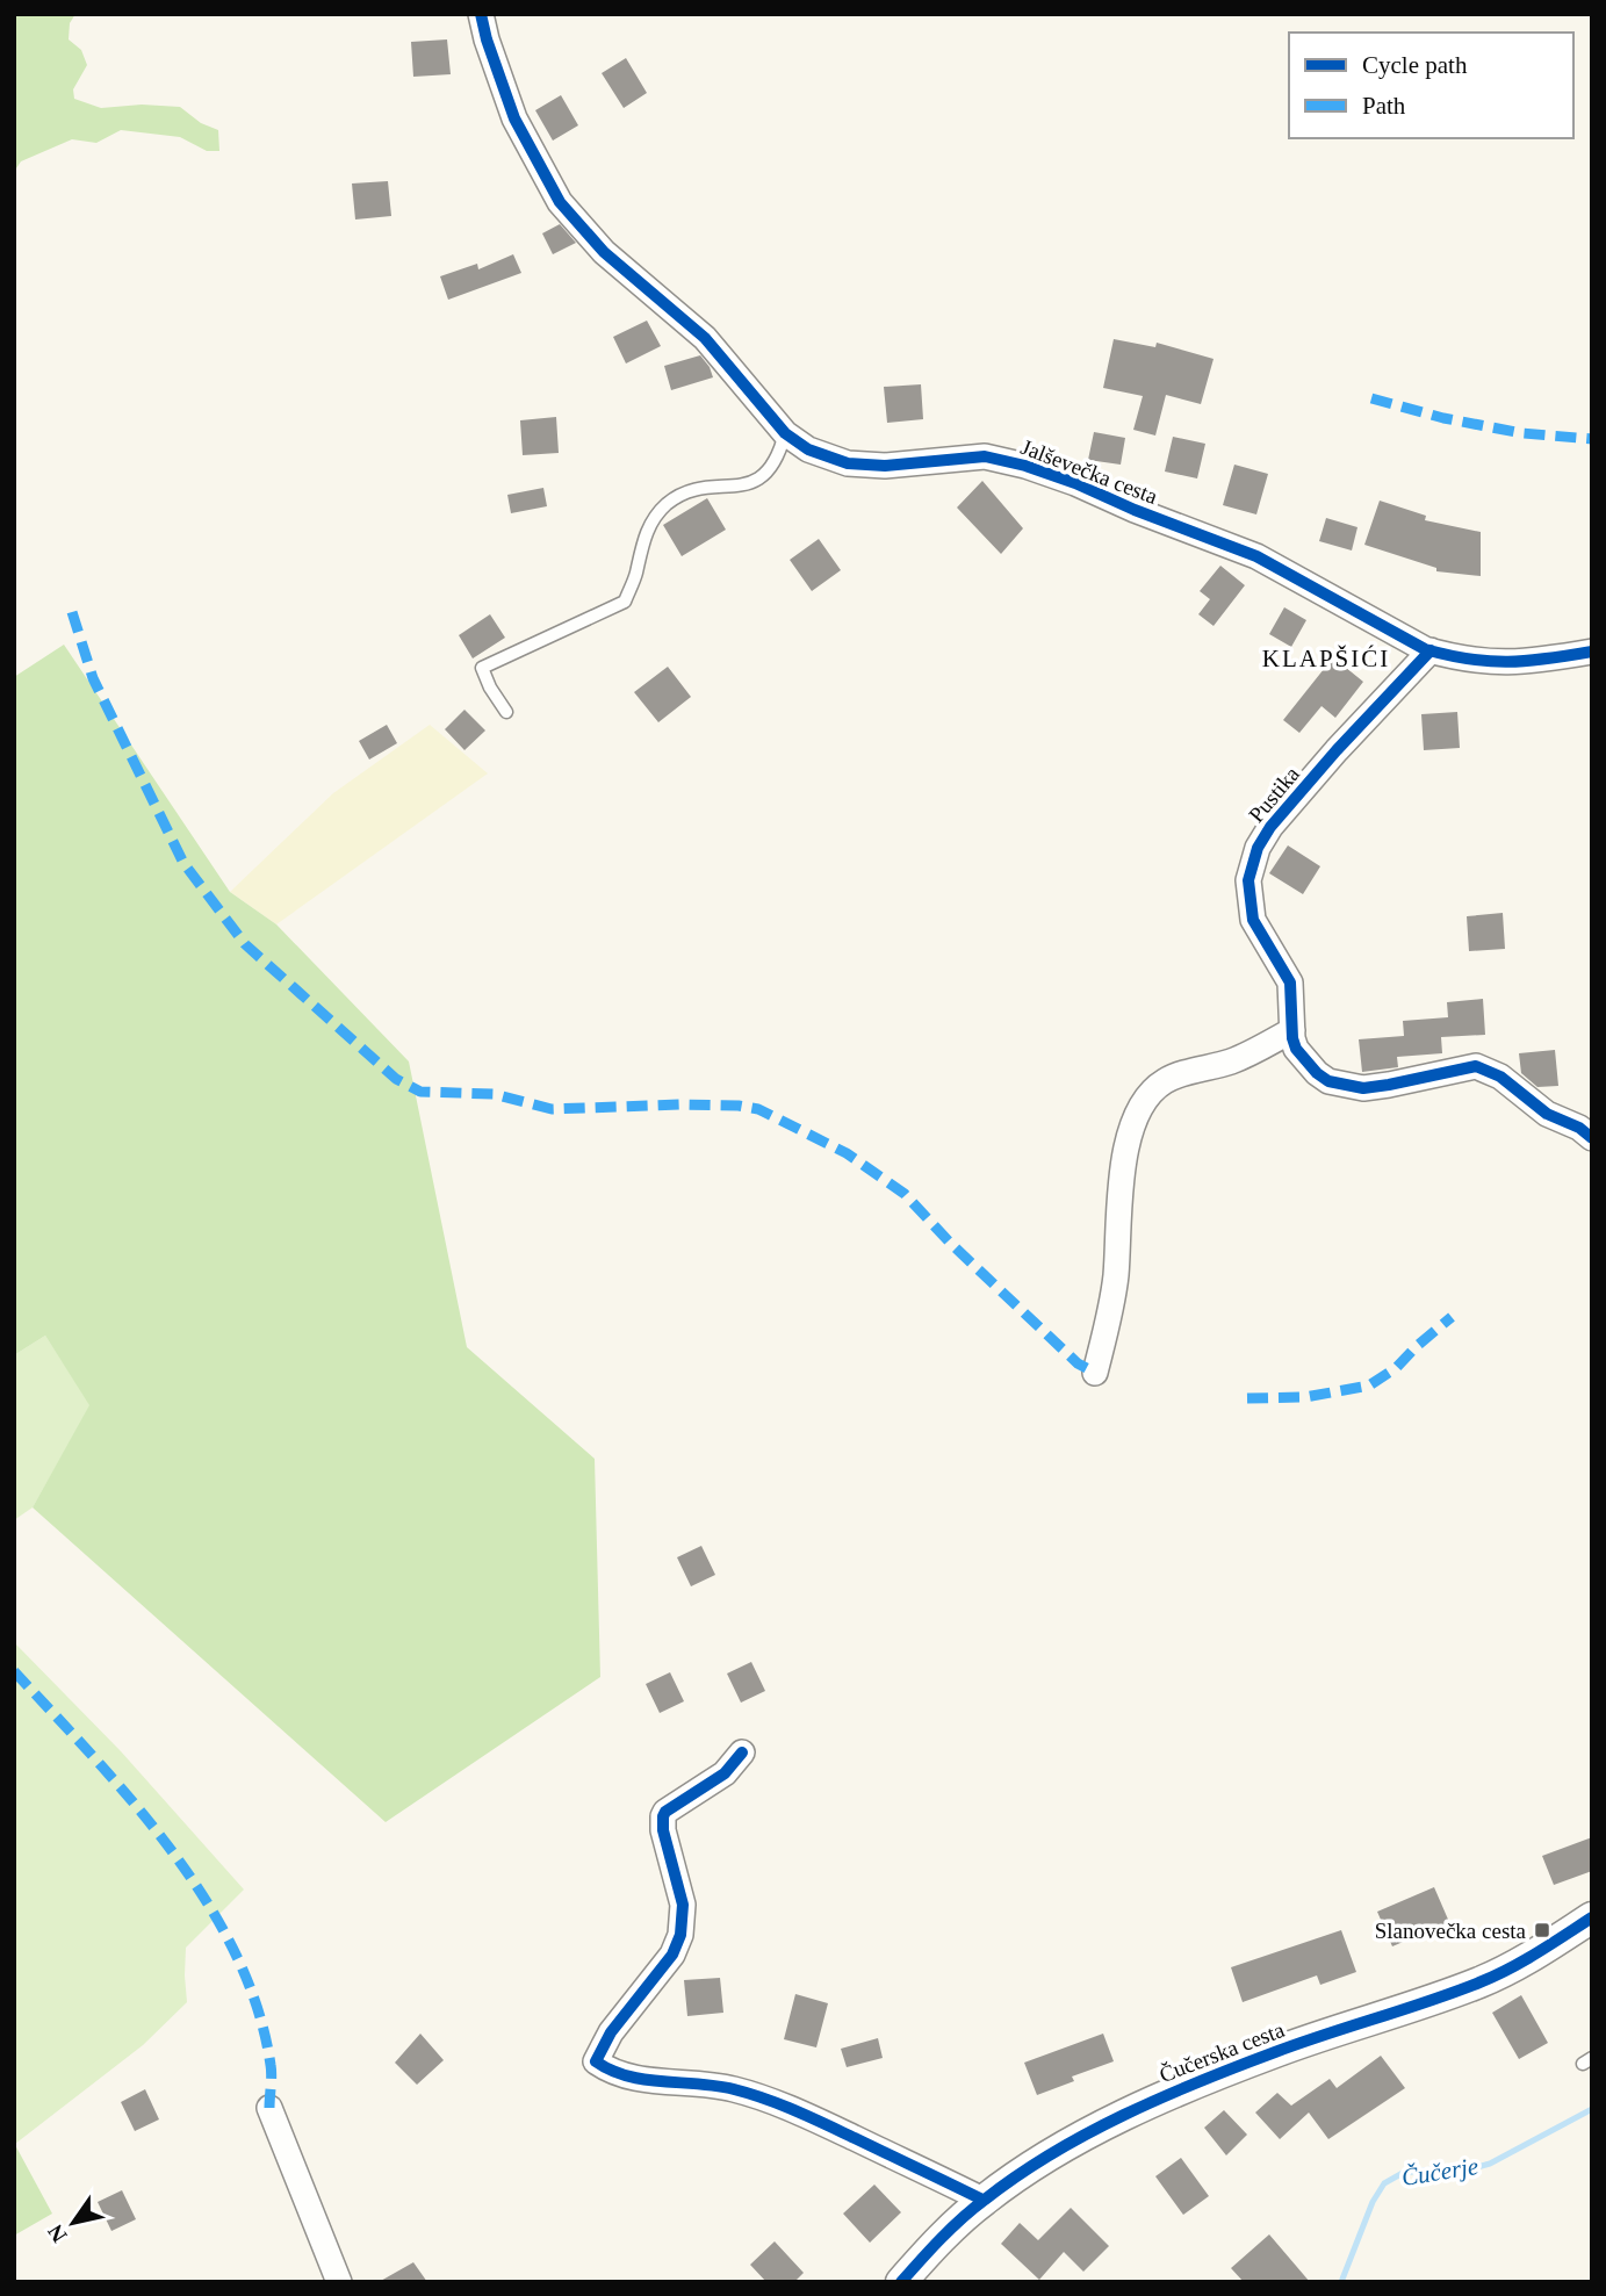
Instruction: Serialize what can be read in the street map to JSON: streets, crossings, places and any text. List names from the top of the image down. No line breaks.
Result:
{"streets":{"street":["Jalševečka cesta","Pustika","Čučerska cesta"]},"crossings":[["Jalševečka cesta","Pustika"]],"districts":["KLAPŠIĆI"],"water":["Čučerje"],"places":{"transit":["Slanovečka cesta"]},"legend":["Cycle path","Path"],"north":"bottom left"}
